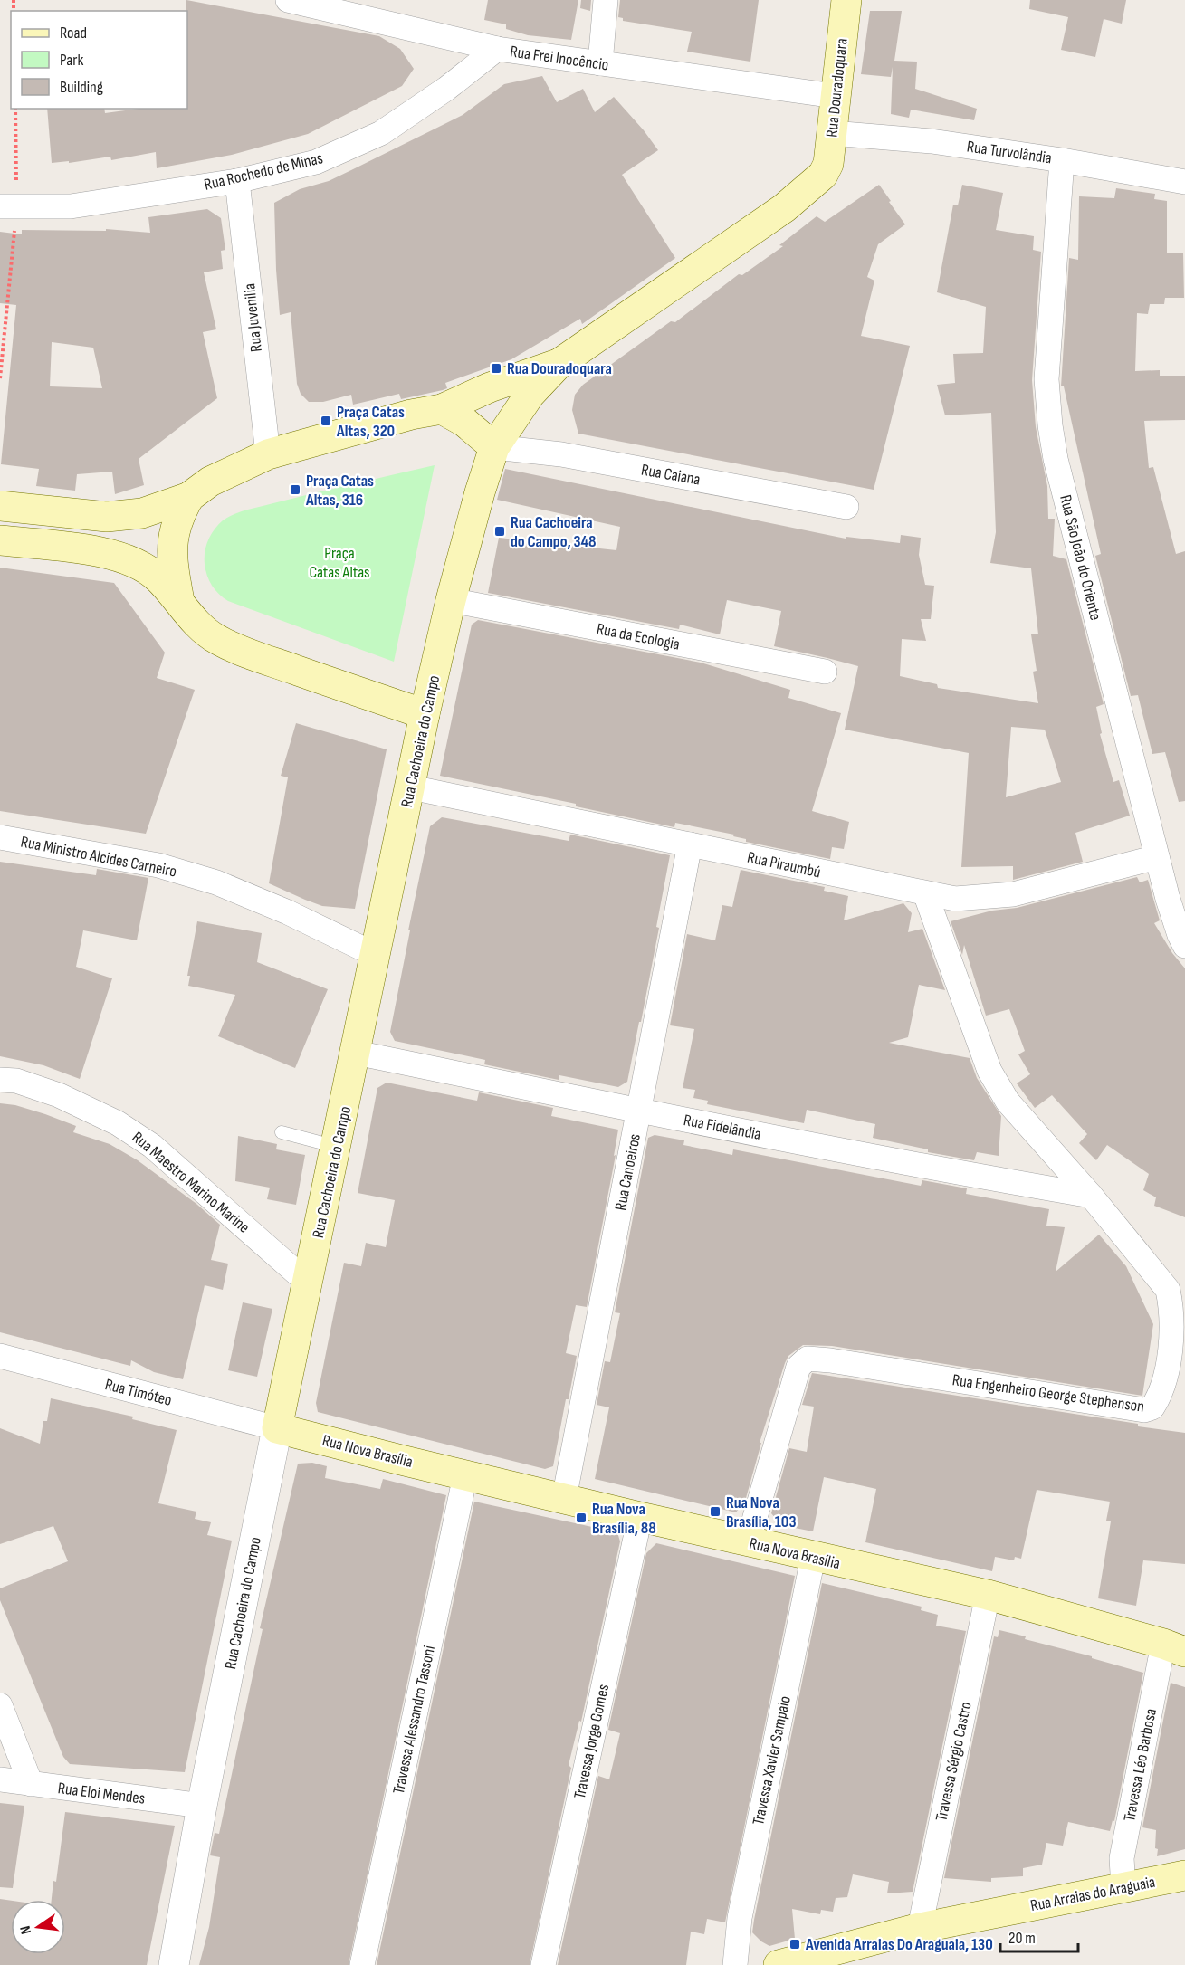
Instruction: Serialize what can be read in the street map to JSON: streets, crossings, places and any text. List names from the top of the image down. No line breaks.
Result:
{"streets":{"main road":["Rua Douradoquara","Rua Cachoeira do Campo","Rua Nova Brasília","Rua Arraias do Araguaia"],"street":["Rua Frei Inocêncio","Rua Turvolândia","Rua Rochedo de Minas","Rua Juvenilia","Rua Caiana","Rua São João do Oriente","Rua da Ecologia","Rua Ministro Alcides Carneiro","Rua Piraumbú","Rua Fidelândia","Rua Canoeiros","Rua Maestro Marino Marine","Rua Timóteo","Rua Engenheiro George Stephenson","Travessa Alessandro Tassoni","Travessa Jorge Gomes","Travessa Xavier Sampaio","Travessa Sérgio Castro","Travessa Léo Barbosa","Rua Eloi Mendes"]},"crossings":[["Rua Frei Inocêncio","Rua Douradoquara"],["Rua Frei Inocêncio","Rua Rochedo de Minas"],["Rua Douradoquara","Rua Turvolândia"],["Rua Douradoquara","Rua Caiana"],["Rua Douradoquara","Rua Cachoeira do Campo"],["Rua Turvolândia","Rua São João do Oriente"],["Rua Rochedo de Minas","Rua Juvenilia"],["Rua Caiana","Rua Cachoeira do Campo"],["Rua São João do Oriente","Rua Piraumbú"],["Rua da Ecologia","Rua Cachoeira do Campo"],["Rua Cachoeira do Campo","Rua Ministro Alcides Carneiro"],["Rua Cachoeira do Campo","Rua Piraumbú"],["Rua Cachoeira do Campo","Rua Fidelândia"],["Rua Cachoeira do Campo","Rua Maestro Marino Marine"],["Rua Cachoeira do Campo","Rua Timóteo"],["Rua Cachoeira do Campo","Rua Nova Brasília"],["Rua Cachoeira do Campo","Rua Eloi Mendes"],["Rua Piraumbú","Rua Canoeiros"],["Rua Piraumbú","Rua Engenheiro George Stephenson"],["Rua Fidelândia","Rua Canoeiros"],["Rua Fidelândia","Rua Engenheiro George Stephenson"],["Rua Canoeiros","Rua Nova Brasília"],["Rua Timóteo","Rua Nova Brasília"],["Rua Engenheiro George Stephenson","Rua Nova Brasília"],["Rua Nova Brasília","Travessa Alessandro Tassoni"],["Rua Nova Brasília","Travessa Jorge Gomes"],["Rua Nova Brasília","Travessa Xavier Sampaio"],["Rua Nova Brasília","Travessa Sérgio Castro"],["Rua Nova Brasília","Travessa Léo Barbosa"],["Travessa Sérgio Castro","Rua Arraias do Araguaia"],["Travessa Léo Barbosa","Rua Arraias do Araguaia"]],"parks":["Praça Catas Altas"],"places":{"transit":["Rua Douradoquara","Praça Catas Altas, 320","Praça Catas Altas, 316","Rua Cachoeira do Campo, 348","Rua Nova Brasília, 103","Rua Nova Brasília, 88","Avenida Arraias Do Araguaia, 130"]},"legend":["Road","Park","Building"],"scale_bar":"20 m","north":"left"}
